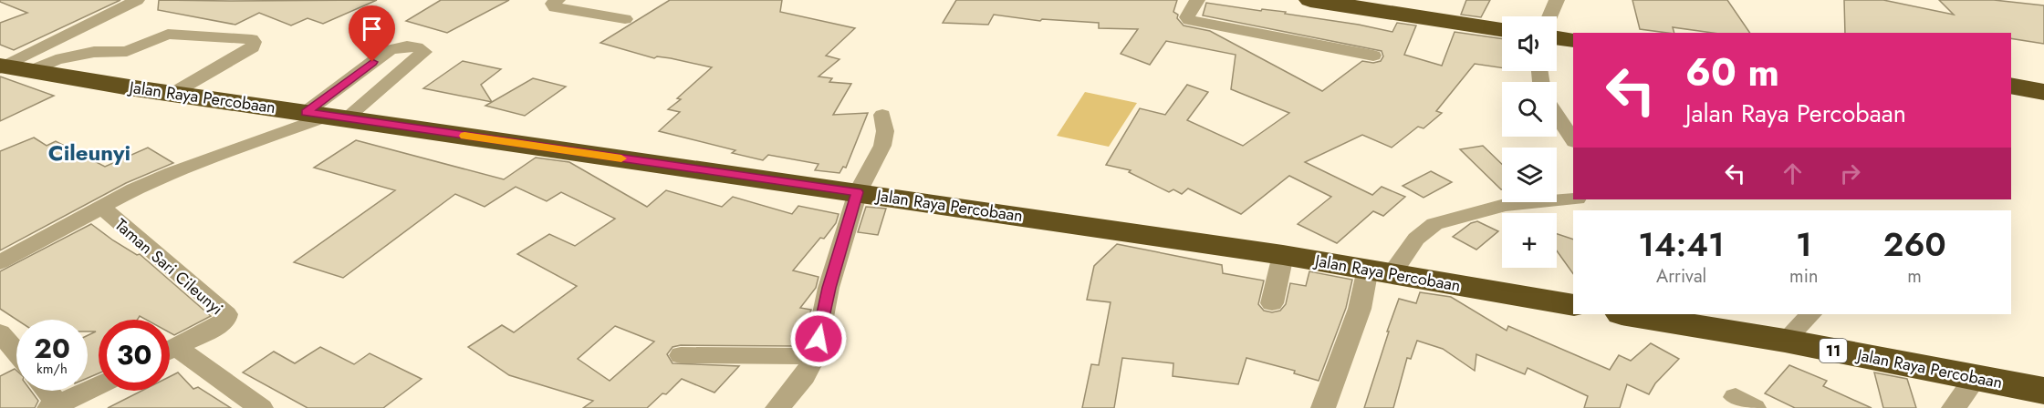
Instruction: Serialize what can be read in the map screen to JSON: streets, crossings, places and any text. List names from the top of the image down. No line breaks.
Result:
{"streets":{"highway":["Jalan Raya Percobaan","11"],"street":["Taman Sari Cileunyi"]},"crossings":[["Jalan Raya Percobaan","Taman Sari Cileunyi"]],"districts":["Cileunyi"],"page":{"map_buttons":"+","turn":["60 m","Jalan Raya Percobaan"],"eta":["14:41","Arrival","1","min","260","m"],"speed":"20 km/h","limit":"30"}}
